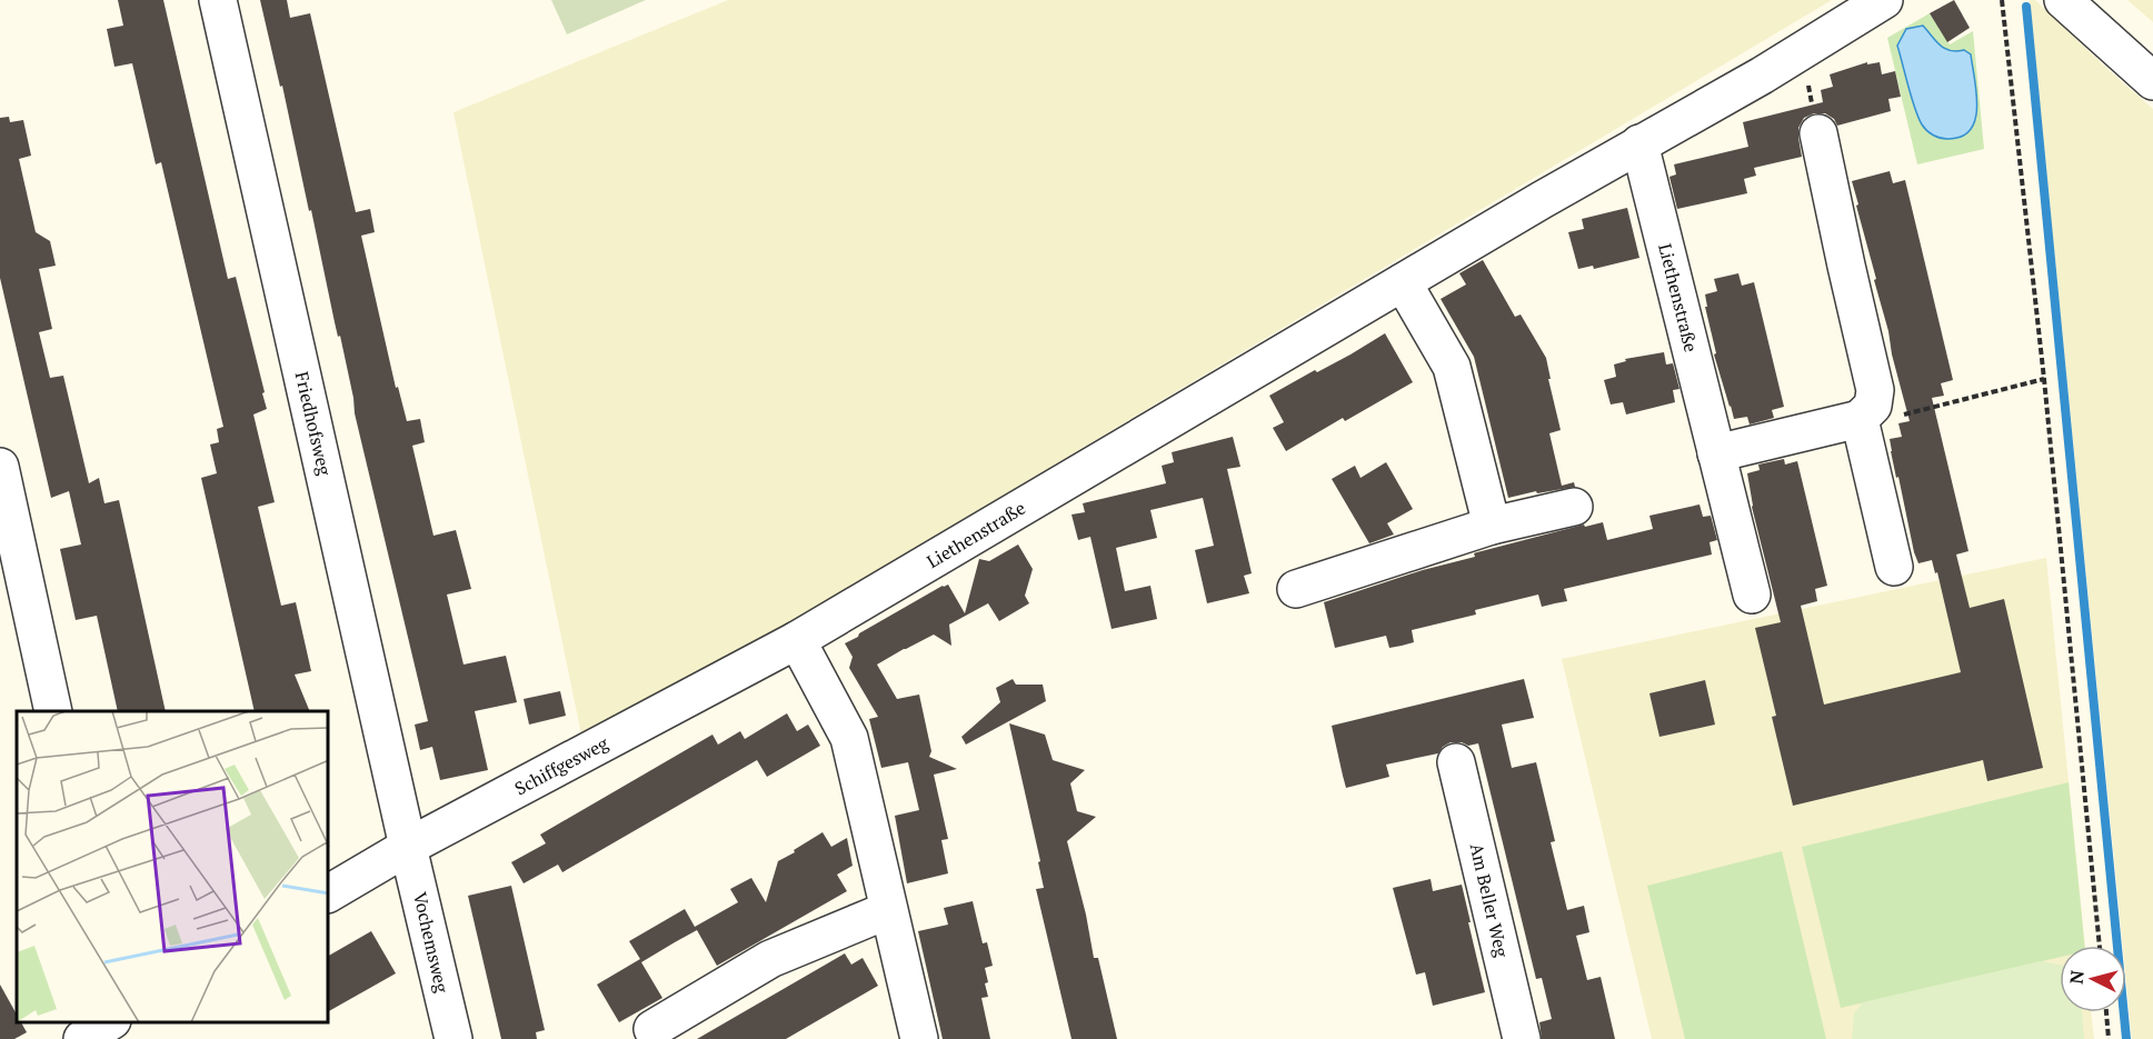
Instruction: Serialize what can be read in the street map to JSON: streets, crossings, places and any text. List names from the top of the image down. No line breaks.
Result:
{"streets":{"street":["Liethenstraße","Friedhofsweg","Schiffgesweg","Am Beller Weg","Vochemsweg"]},"crossings":[["Liethenstraße","Schiffgesweg"],["Friedhofsweg","Schiffgesweg"],["Friedhofsweg","Vochemsweg"],["Schiffgesweg","Vochemsweg"]],"north":"left"}
